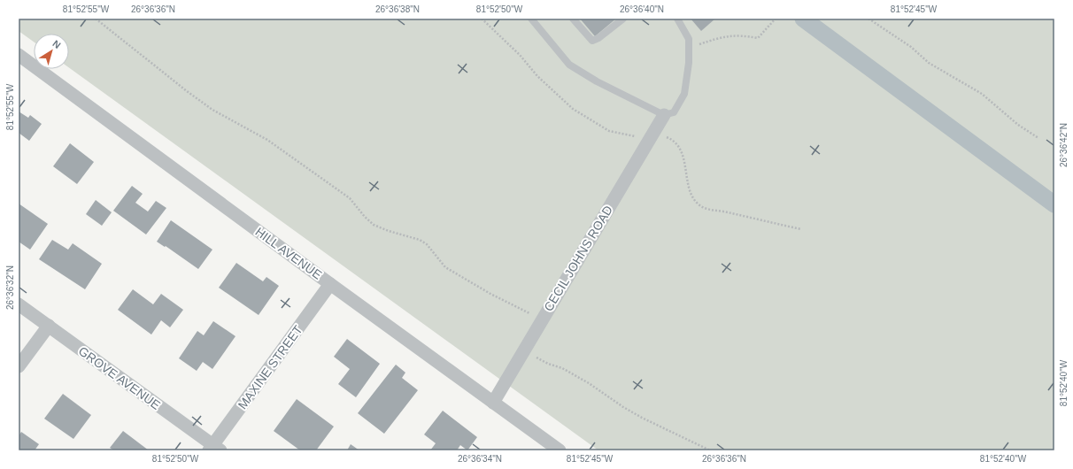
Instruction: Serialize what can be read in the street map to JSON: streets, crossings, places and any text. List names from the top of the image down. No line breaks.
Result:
{"streets":{"street":["HILL AVENUE","CECIL JOHNS ROAD","MAXINE STREET","GROVE AVENUE"]},"crossings":[["HILL AVENUE","CECIL JOHNS ROAD"],["HILL AVENUE","MAXINE STREET"],["MAXINE STREET","GROVE AVENUE"]],"north":"top right","coordinates":["81°52'55\"W","26°36'36\"N","26°36'38\"N","81°52'50\"W","26°36'40\"N","81°52'45\"W","26°36'42\"N","26°36'32\"N","81°52'40\"W","26°36'34\"N"]}
